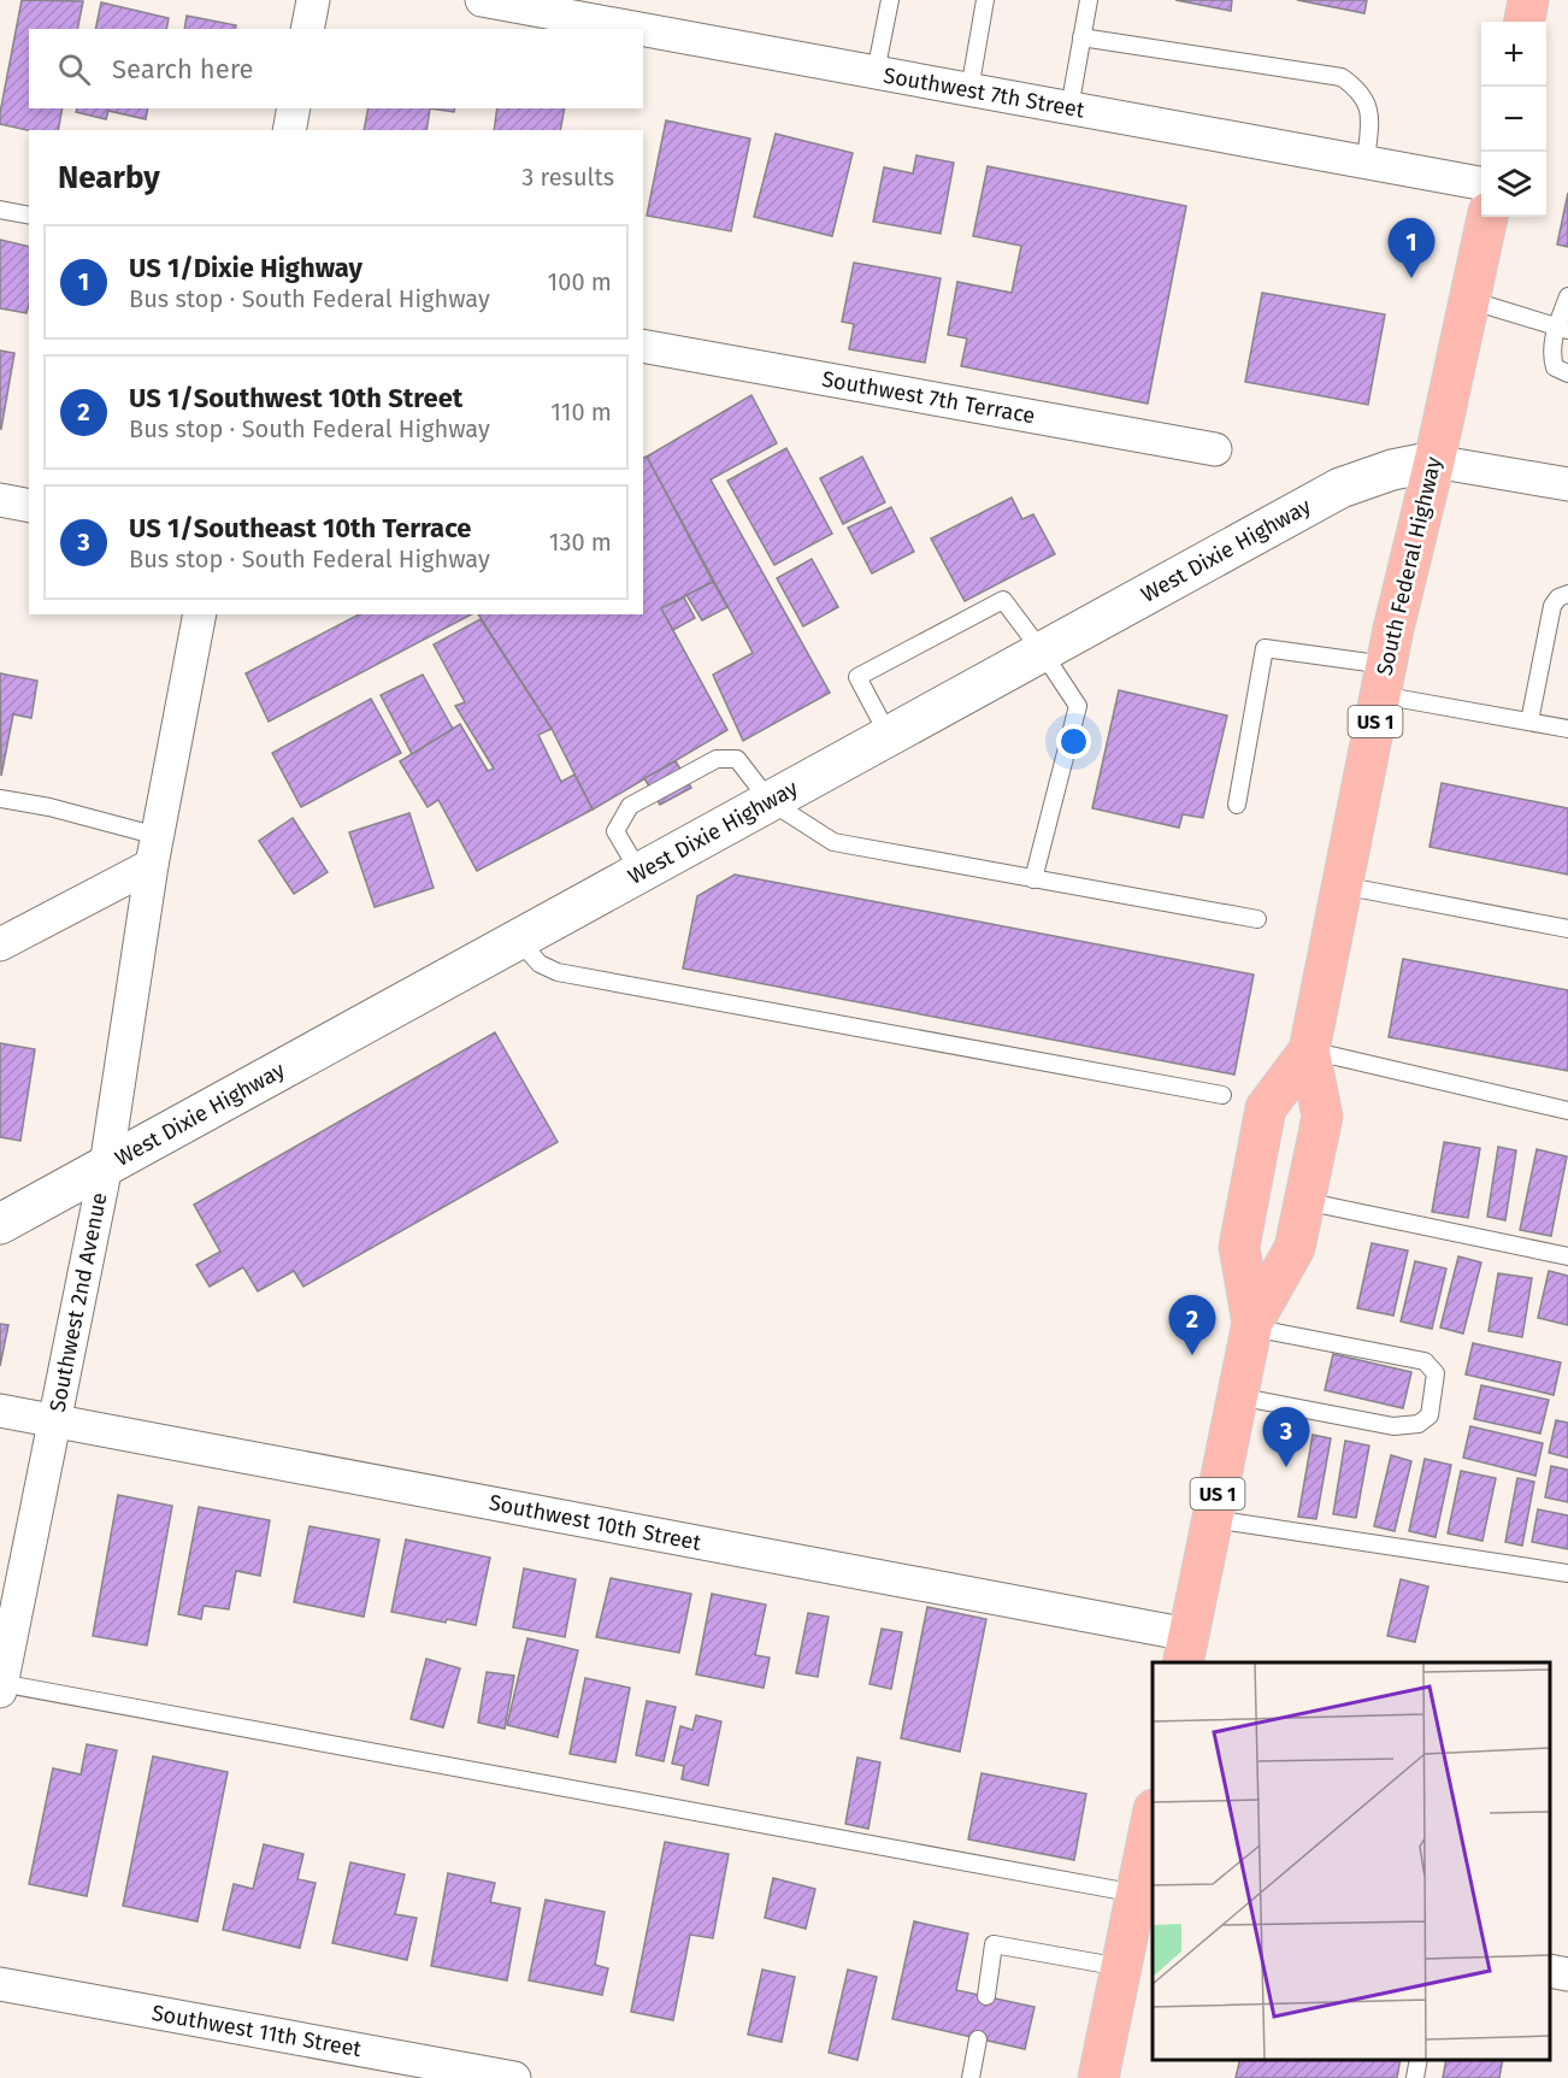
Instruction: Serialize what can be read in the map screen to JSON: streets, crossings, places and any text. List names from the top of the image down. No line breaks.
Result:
{"streets":{"main road":["West Dixie Highway","South Federal Highway","US 1"],"street":["Southwest 7th Street","Southwest 7th Terrace","Southwest 2nd Avenue","Southwest 10th Street","Southwest 11th Street"]},"crossings":[["West Dixie Highway","South Federal Highway"],["West Dixie Highway","Southwest 2nd Avenue"],["South Federal Highway","Southwest 10th Street"],["Southwest 2nd Avenue","Southwest 10th Street"]],"page":{"map_buttons":["+","−"],"search":"Search here","heading":["Nearby","3 results"],"pins":["1","2","3"],"list":[{"mark":"1","name":"US 1/Dixie Highway","note":"Bus stop · South Federal Highway","value":"100 m"},{"mark":"2","name":"US 1/Southwest 10th Street","note":"Bus stop · South Federal Highway","value":"110 m"},{"mark":"3","name":"US 1/Southeast 10th Terrace","note":"Bus stop · South Federal Highway","value":"130 m"}]}}
